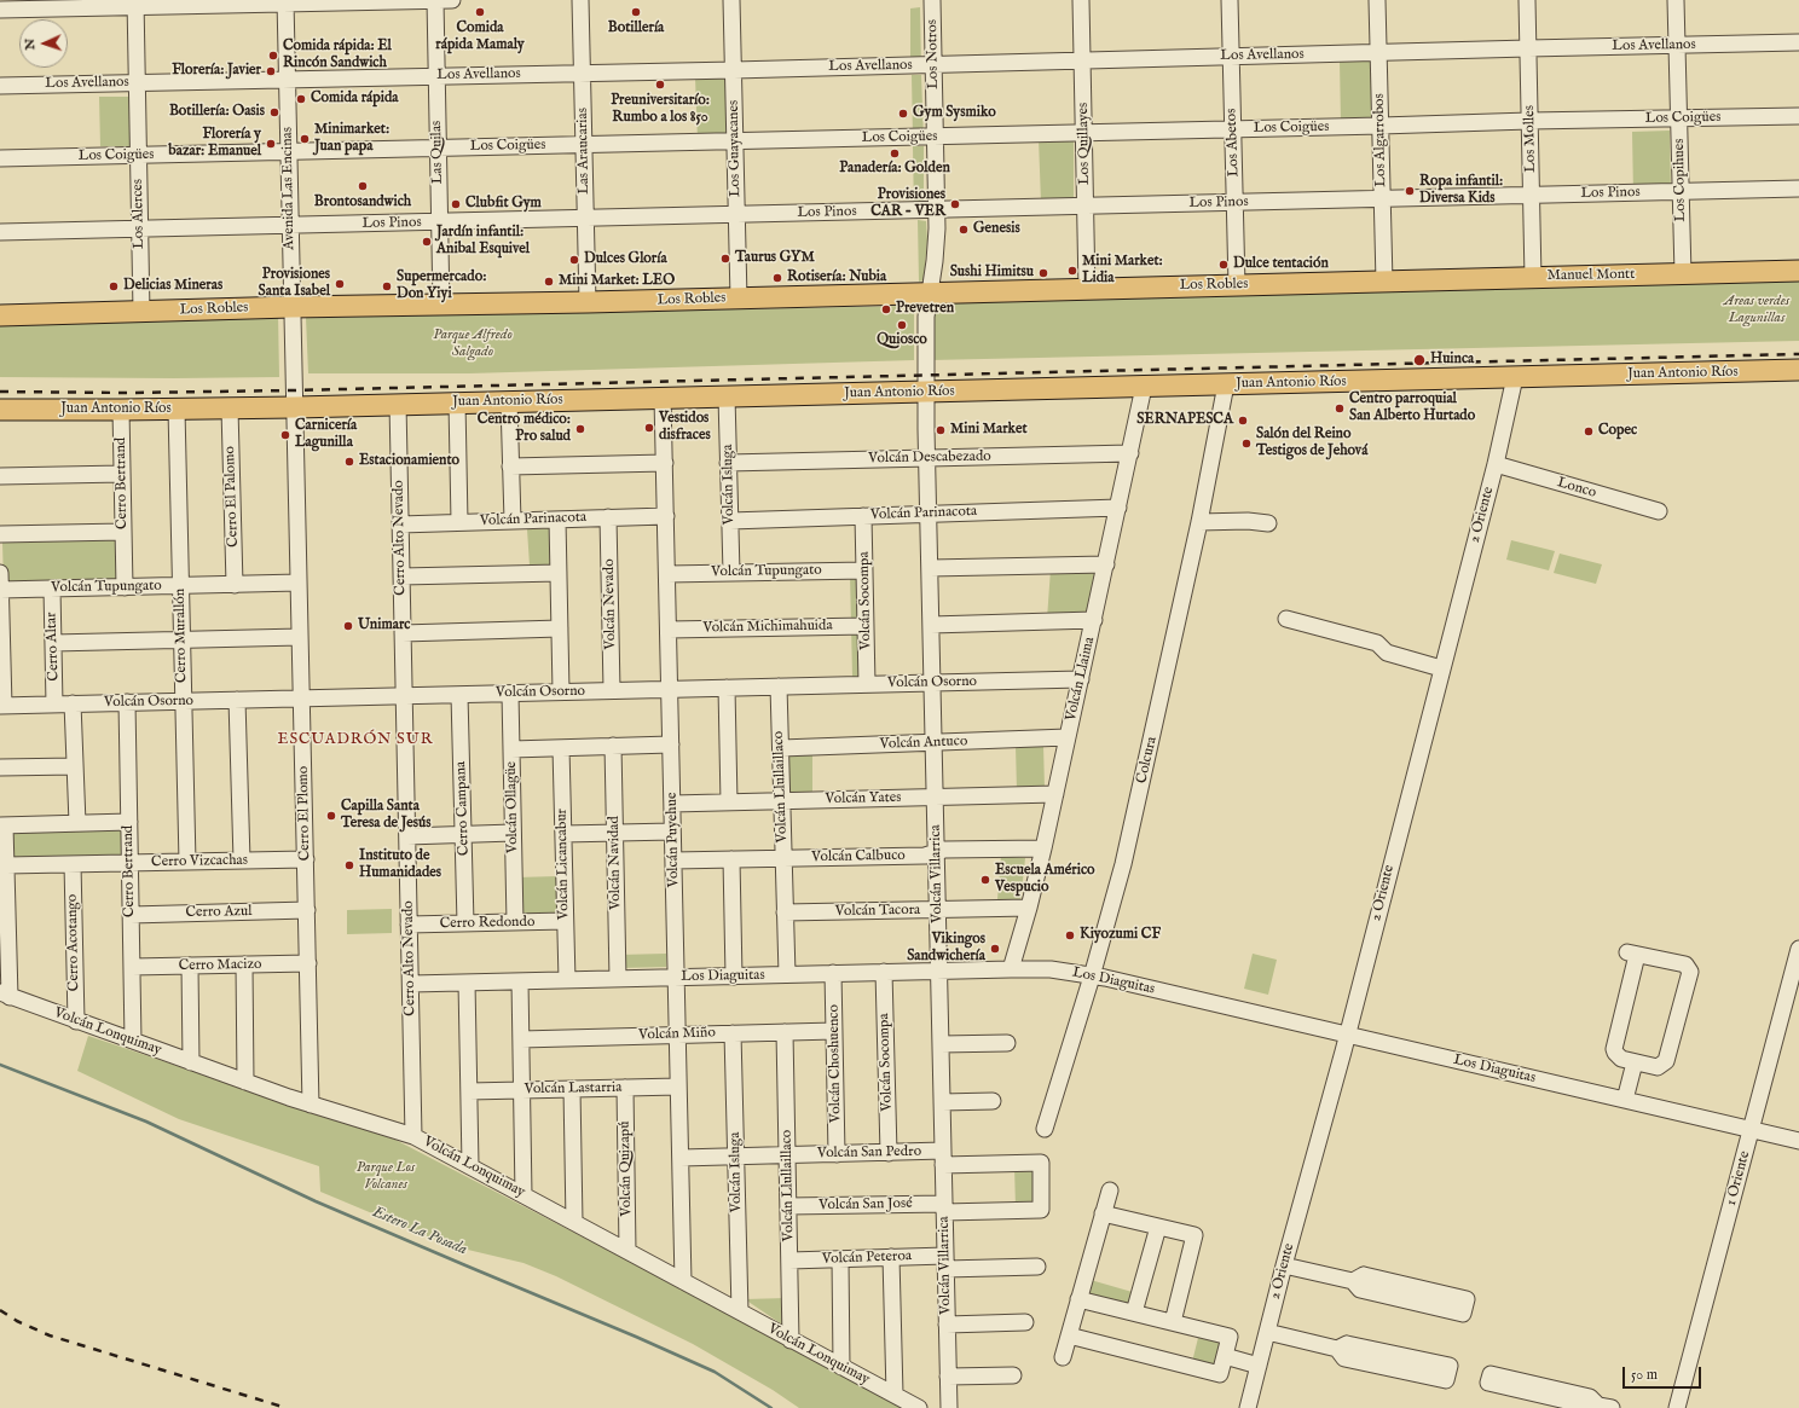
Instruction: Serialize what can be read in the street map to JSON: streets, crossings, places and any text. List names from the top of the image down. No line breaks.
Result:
{"streets":{"main road":["Manuel Montt","Los Robles","Juan Antonio Ríos"],"street":["Los Avellanos","Los Notros","Los Coigües","Los Molles","Los Algarrobos","Los Abetos","Los Quillayes","Los Guayacanes","Las Araucarias","Las Quilas","Los Copihues","Avenida Las Encinas","Los Pinos","Los Alerces","Volcán Descabezado","Cerro Bertrand","Volcán Isluga","Lonco","Cerro El Palomo","Volcán Parinacota","2 Oriente","Cerro Alto Nevado","Volcán Tupungato","Volcán Socompa","Volcán Nevado","Volcán Michimahuida","Cerro Murallón","Cerro Altar","Volcán Llaima","Volcán Osorno","Volcán Antuco","Colcura","Volcán Llullaillaco","Volcán Yates","Volcán Ollagüe","Cerro Campana","Cerro El Plomo","Volcán Puyehue","Volcán Calbuco","Cerro Vizcachas","Volcán Navidad","Volcán Licancabur","Volcán Villarrica","Volcán Tacora","Cerro Azul","Cerro Redondo","Cerro Acotango","Cerro Macizo","Los Diaguitas","Volcán Lonquimay","Volcán Miño","Volcán Choshuenco","Volcán Lastarria","Volcán San Pedro","Volcán Quizapú","1 Oriente","Volcán San José","Volcán Peteroa"]},"crossings":[["Los Avellanos","Los Notros"],["Los Avellanos","Los Molles"],["Los Avellanos","Los Algarrobos"],["Los Avellanos","Los Abetos"],["Los Avellanos","Los Quillayes"],["Los Avellanos","Los Guayacanes"],["Los Avellanos","Las Araucarias"],["Los Avellanos","Las Quilas"],["Los Avellanos","Los Copihues"],["Los Avellanos","Avenida Las Encinas"],["Los Avellanos","Los Alerces"],["Los Notros","Los Coigües"],["Los Notros","Los Pinos"],["Los Notros","Los Robles"],["Los Notros","Volcán Villarrica"],["Los Coigües","Los Molles"],["Los Coigües","Los Algarrobos"],["Los Coigües","Los Abetos"],["Los Coigües","Los Quillayes"],["Los Coigües","Los Guayacanes"],["Los Coigües","Las Araucarias"],["Los Coigües","Las Quilas"],["Los Coigües","Los Copihues"],["Los Coigües","Avenida Las Encinas"],["Los Coigües","Los Alerces"],["Los Molles","Los Pinos"],["Los Molles","Manuel Montt"],["Los Algarrobos","Los Pinos"],["Los Algarrobos","Manuel Montt"],["Los Algarrobos","Los Robles"],["Los Abetos","Los Pinos"],["Los Abetos","Los Robles"],["Los Quillayes","Los Pinos"],["Los Quillayes","Los Robles"],["Los Guayacanes","Los Pinos"],["Los Guayacanes","Los Robles"],["Las Araucarias","Los Pinos"],["Las Araucarias","Los Robles"],["Las Quilas","Los Pinos"],["Las Quilas","Los Robles"],["Los Copihues","Los Pinos"],["Los Copihues","Manuel Montt"],["Avenida Las Encinas","Los Pinos"],["Avenida Las Encinas","Los Robles"],["Avenida Las Encinas","Juan Antonio Ríos"],["Avenida Las Encinas","Cerro El Plomo"],["Los Pinos","Los Alerces"],["Los Alerces","Los Robles"],["Manuel Montt","Los Robles"],["Juan Antonio Ríos","Cerro Bertrand"],["Juan Antonio Ríos","Volcán Isluga"],["Juan Antonio Ríos","Cerro El Palomo"],["Juan Antonio Ríos","2 Oriente"],["Juan Antonio Ríos","Cerro Alto Nevado"],["Juan Antonio Ríos","Cerro Murallón"],["Juan Antonio Ríos","Volcán Llaima"],["Juan Antonio Ríos","Colcura"],["Juan Antonio Ríos","Cerro El Plomo"],["Juan Antonio Ríos","Volcán Puyehue"],["Juan Antonio Ríos","Volcán Villarrica"],["Volcán Descabezado","Volcán Isluga"],["Volcán Descabezado","Volcán Llaima"],["Volcán Descabezado","Volcán Villarrica"],["Cerro Bertrand","Volcán Tupungato"],["Cerro Bertrand","Volcán Osorno"],["Cerro Bertrand","Cerro Vizcachas"],["Cerro Bertrand","Cerro Azul"],["Cerro Bertrand","Cerro Macizo"],["Cerro Bertrand","Volcán Lonquimay"],["Volcán Isluga","Volcán Parinacota"],["Volcán Isluga","Volcán Tupungato"],["Volcán Isluga","Volcán Lonquimay"],["Volcán Isluga","Volcán Miño"],["Volcán Isluga","Volcán San Pedro"],["Lonco","2 Oriente"],["Cerro El Palomo","Volcán Tupungato"],["Volcán Parinacota","Cerro Alto Nevado"],["Volcán Parinacota","Volcán Socompa"],["Volcán Parinacota","Volcán Nevado"],["Volcán Parinacota","Volcán Llaima"],["Volcán Parinacota","Volcán Puyehue"],["Volcán Parinacota","Volcán Villarrica"],["2 Oriente","Los Diaguitas"],["Cerro Alto Nevado","Volcán Osorno"],["Cerro Alto Nevado","Cerro Redondo"],["Cerro Alto Nevado","Los Diaguitas"],["Cerro Alto Nevado","Volcán Lonquimay"],["Volcán Tupungato","Volcán Socompa"],["Volcán Tupungato","Cerro Murallón"],["Volcán Tupungato","Cerro Altar"],["Volcán Tupungato","Cerro El Plomo"],["Volcán Tupungato","Volcán Puyehue"],["Volcán Socompa","Volcán Michimahuida"],["Volcán Socompa","Volcán Osorno"],["Volcán Socompa","Los Diaguitas"],["Volcán Socompa","Volcán San Pedro"],["Volcán Nevado","Volcán Osorno"],["Volcán Michimahuida","Volcán Puyehue"],["Cerro Murallón","Volcán Osorno"],["Cerro Murallón","Cerro Vizcachas"],["Cerro Altar","Volcán Osorno"],["Volcán Llaima","Volcán Osorno"],["Volcán Llaima","Volcán Antuco"],["Volcán Llaima","Volcán Yates"],["Volcán Llaima","Volcán Calbuco"],["Volcán Llaima","Volcán Tacora"],["Volcán Llaima","Los Diaguitas"],["Volcán Osorno","Volcán Llullaillaco"],["Volcán Osorno","Volcán Ollagüe"],["Volcán Osorno","Cerro Campana"],["Volcán Osorno","Cerro El Plomo"],["Volcán Osorno","Volcán Puyehue"],["Volcán Osorno","Volcán Villarrica"],["Volcán Antuco","Volcán Llullaillaco"],["Volcán Antuco","Volcán Villarrica"],["Colcura","Los Diaguitas"],["Volcán Llullaillaco","Volcán Yates"],["Volcán Llullaillaco","Volcán Calbuco"],["Volcán Llullaillaco","Volcán Tacora"],["Volcán Llullaillaco","Los Diaguitas"],["Volcán Llullaillaco","Volcán Lonquimay"],["Volcán Llullaillaco","Volcán Miño"],["Volcán Llullaillaco","Volcán San Pedro"],["Volcán Llullaillaco","Volcán San José"],["Volcán Llullaillaco","Volcán Peteroa"],["Volcán Yates","Volcán Puyehue"],["Volcán Yates","Volcán Villarrica"],["Volcán Ollagüe","Cerro Redondo"],["Cerro Campana","Cerro Redondo"],["Cerro El Plomo","Cerro Vizcachas"],["Cerro El Plomo","Cerro Azul"],["Cerro El Plomo","Cerro Macizo"],["Cerro El Plomo","Volcán Lonquimay"],["Volcán Puyehue","Volcán Calbuco"],["Volcán Puyehue","Los Diaguitas"],["Volcán Puyehue","Volcán Lonquimay"],["Volcán Puyehue","Volcán Miño"],["Volcán Puyehue","Volcán Lastarria"],["Volcán Puyehue","Volcán San Pedro"],["Volcán Calbuco","Volcán Villarrica"],["Cerro Vizcachas","Cerro Acotango"],["Volcán Navidad","Los Diaguitas"],["Volcán Licancabur","Cerro Redondo"],["Volcán Licancabur","Los Diaguitas"],["Volcán Villarrica","Volcán Tacora"],["Volcán Villarrica","Los Diaguitas"],["Volcán Villarrica","Volcán San Pedro"],["Volcán Villarrica","Volcán San José"],["Volcán Villarrica","Volcán Peteroa"],["Cerro Acotango","Volcán Lonquimay"],["Los Diaguitas","Volcán Choshuenco"],["Los Diaguitas","1 Oriente"],["Volcán Lonquimay","Volcán Quizapú"],["Volcán Miño","Volcán Choshuenco"],["Volcán Choshuenco","Volcán San Pedro"],["Volcán Lastarria","Volcán Quizapú"],["Volcán San Pedro","Volcán San José"]],"districts":["ESCUADRÓN SUR"],"water":["Estero La Posada"],"parks":["Areas verdes Lagunillas","Parque Alfredo Salgado","Parque Los Volcanes"],"places":["Comida rápida Mamaly","Botillería","Comida rápida: El Rincón Sandwich","Florería: Javier","Preuniversitarío: Rumbo a los 850","Comida rápida","Botillería: Oasis","Gym Sysmiko","Minimarket: Juan papa","Florería y bazar: Emanuel","Panadería: Golden","Brontosandwich","Ropa infantil: Diversa Kids","Clubfit Gym","Provisiones CAR - VER","Genesis","Jardín infantil: Anibal Esquivel","Taurus GYM","Dulces Gloría","Dulce tentación","Mini Market: Lidia","Sushi Himitsu","Rotisería: Nubia","Mini Market: LEO","Provisiones Santa Isabel","Delicias Mineras","Supermercado: Don Yiyi","Prevetren","Quiosco","Huinca","Centro parroquial San Alberto Hurtado","SERNAPESCA","Vestidos disfraces","Centro médico: Pro salud","Mini Market","Copec","Carnicería Lagunilla","Salón del Reino Testigos de Jehová","Estacionamiento","Unimarc","Capilla Santa Teresa de Jesús","Instituto de Humanidades","Escuela Américo Vespucio","Kiyozumi CF","Vikingos Sandwichería"],"scale_bar":"50 m","north":"left"}
